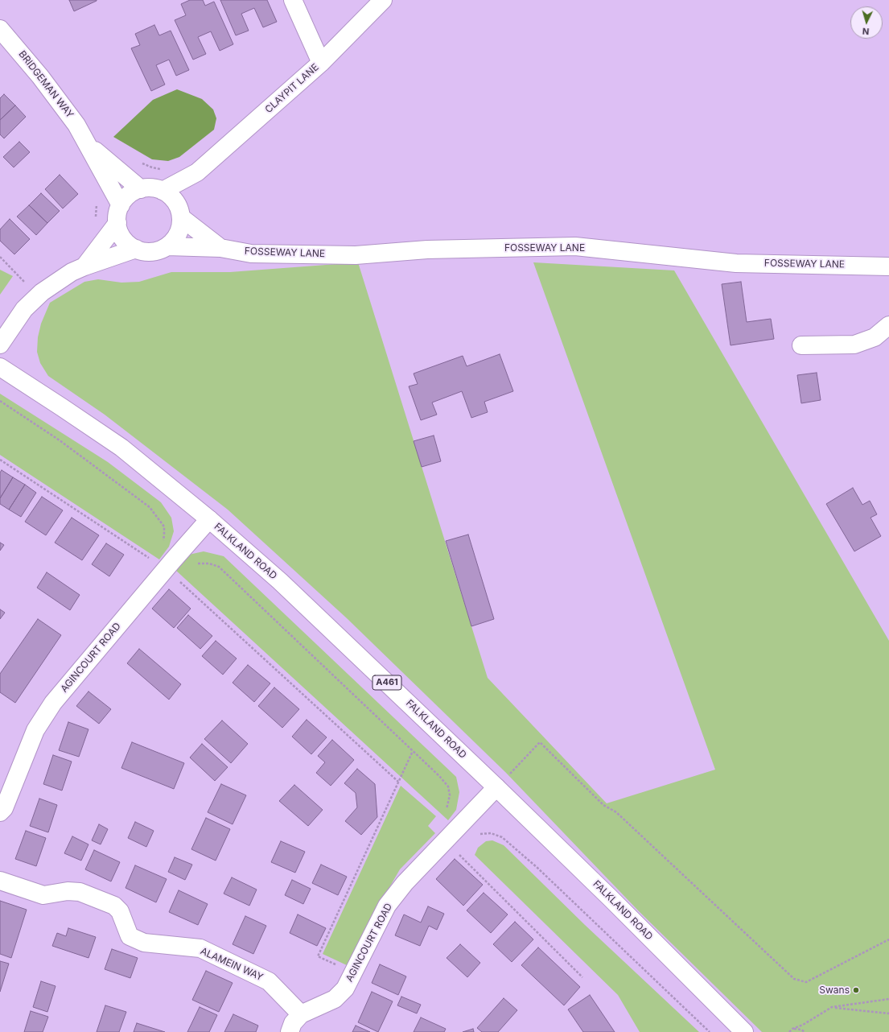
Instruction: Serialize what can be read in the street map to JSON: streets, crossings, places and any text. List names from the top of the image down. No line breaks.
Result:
{"streets":{"main road":["BRIDGEMAN WAY","CLAYPIT LANE","FOSSEWAY LANE","FALKLAND ROAD","AGINCOURT ROAD","A461","ALAMEIN WAY"]},"crossings":[["BRIDGEMAN WAY","CLAYPIT LANE"],["BRIDGEMAN WAY","FOSSEWAY LANE"],["CLAYPIT LANE","FOSSEWAY LANE"],["FALKLAND ROAD","AGINCOURT ROAD"],["AGINCOURT ROAD","ALAMEIN WAY"]],"places":["Swans"],"north":"bottom"}
